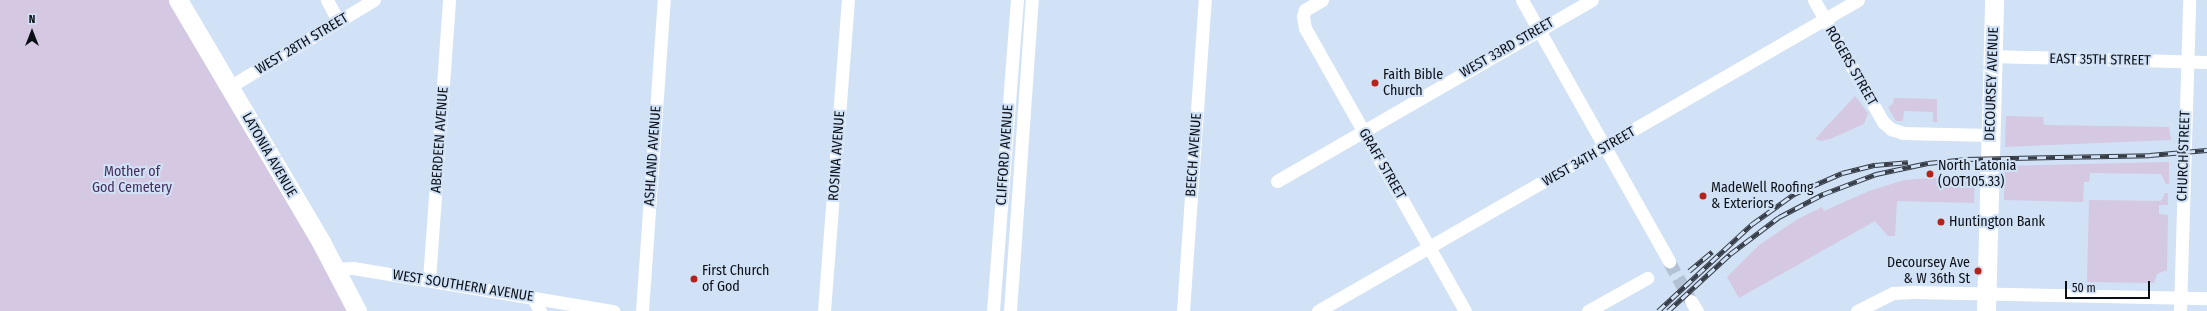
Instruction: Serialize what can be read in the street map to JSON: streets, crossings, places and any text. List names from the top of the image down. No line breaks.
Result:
{"streets":{"street":["WEST 28TH STREET","WEST 33RD STREET","EAST 35TH STREET","ROGERS STREET","DECOURSEY AVENUE","ABERDEEN AVENUE","LATONIA AVENUE","CLIFFORD AVENUE","BEECH AVENUE","ASHLAND AVENUE","ROSINA AVENUE","CHURCH STREET","WEST 34TH STREET","GRAFF STREET","WEST SOUTHERN AVENUE"]},"crossings":[["WEST 28TH STREET","LATONIA AVENUE"],["WEST 33RD STREET","GRAFF STREET"],["EAST 35TH STREET","DECOURSEY AVENUE"],["EAST 35TH STREET","CHURCH STREET"],["ROGERS STREET","DECOURSEY AVENUE"],["ROGERS STREET","WEST 34TH STREET"],["ABERDEEN AVENUE","WEST SOUTHERN AVENUE"],["LATONIA AVENUE","WEST SOUTHERN AVENUE"],["WEST 34TH STREET","GRAFF STREET"]],"parks":["Mother of God Cemetery"],"places":["Faith Bible Church","North Latonia (OOT105.33)","MadeWell Roofing & Exteriors","Huntington Bank","Decoursey Ave & W 36th St","First Church of God"],"scale_bar":"50 m","north":"top"}
